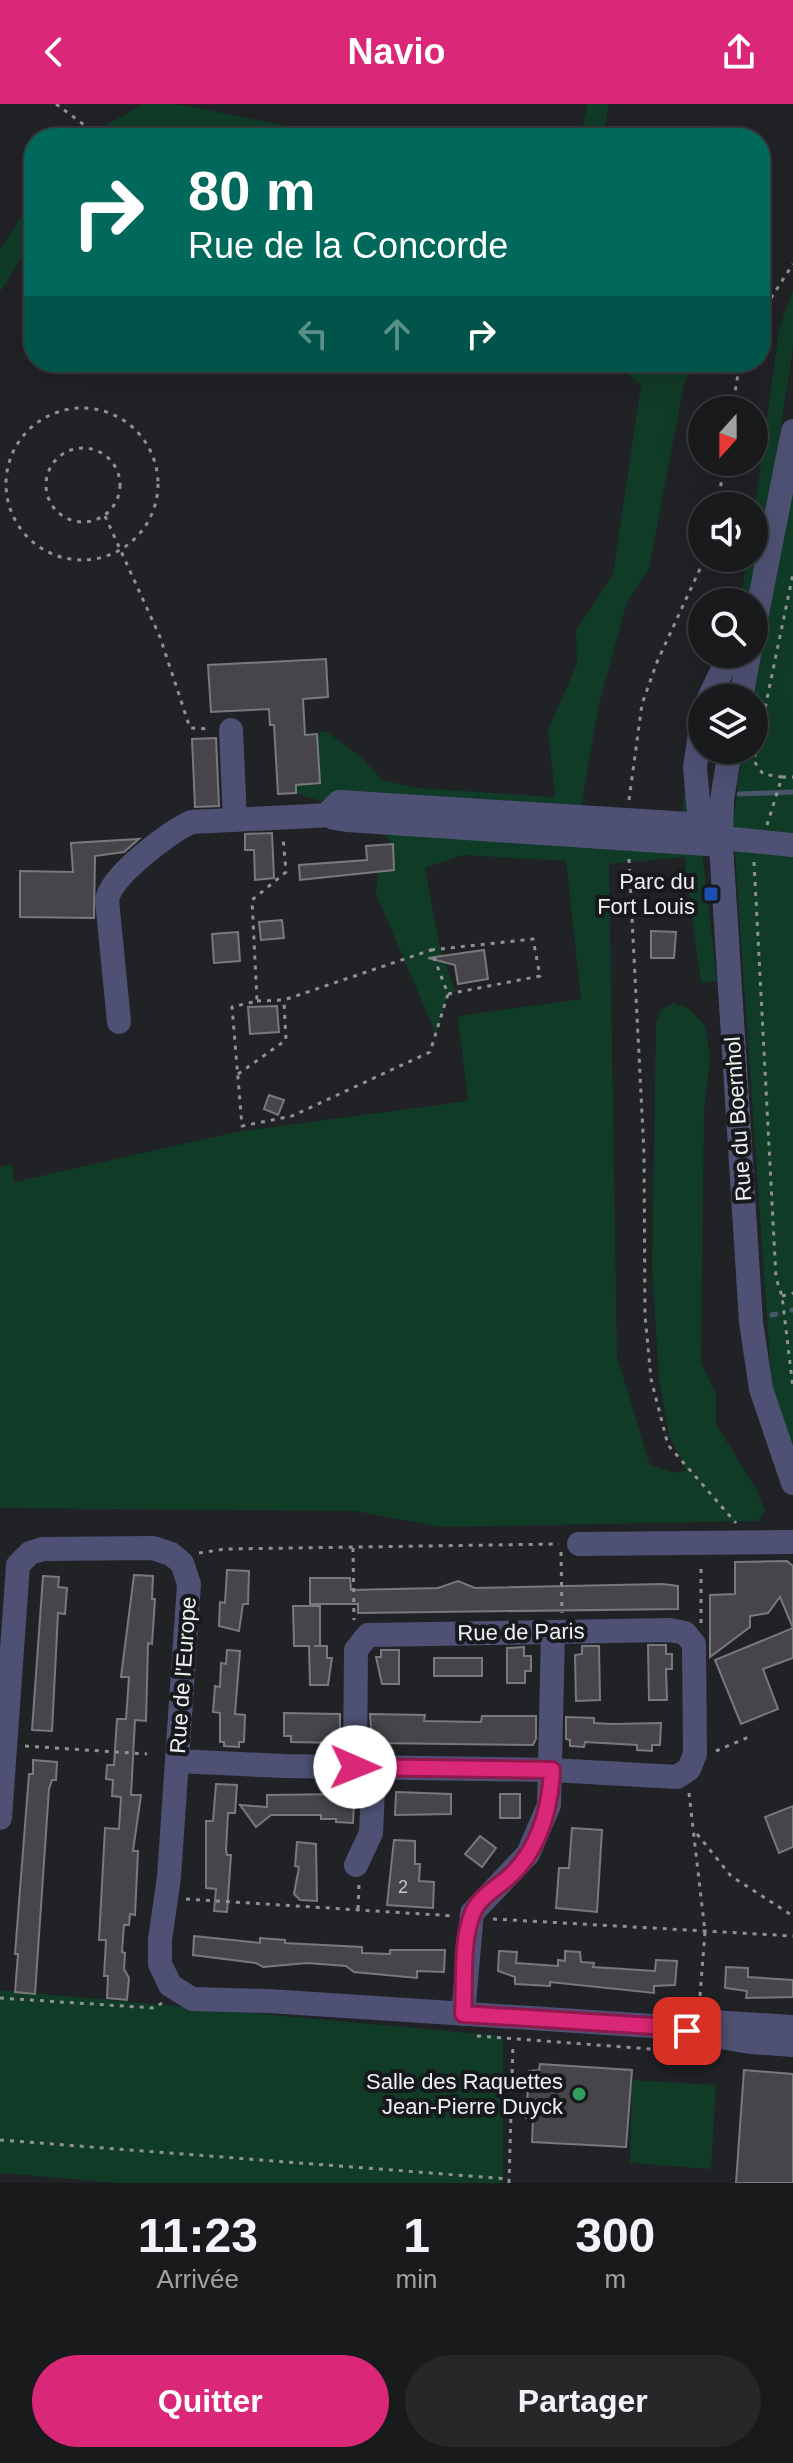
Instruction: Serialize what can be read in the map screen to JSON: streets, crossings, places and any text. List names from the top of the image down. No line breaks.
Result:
{"streets":{"street":["Rue du Boernhol","Rue de Paris","Rue de l'Europe"]},"places":{"transit":["Parc du Fort Louis"],"other":["Salle des Raquettes Jean-Pierre Duyck"]},"house_numbers":["2"],"north":"bottom","page":{"header":"Navio","turn":["80 m","Rue de la Concorde"],"eta":["11:23","Arrivée","1","min","300","m"],"buttons":["Quitter","Partager"]}}
